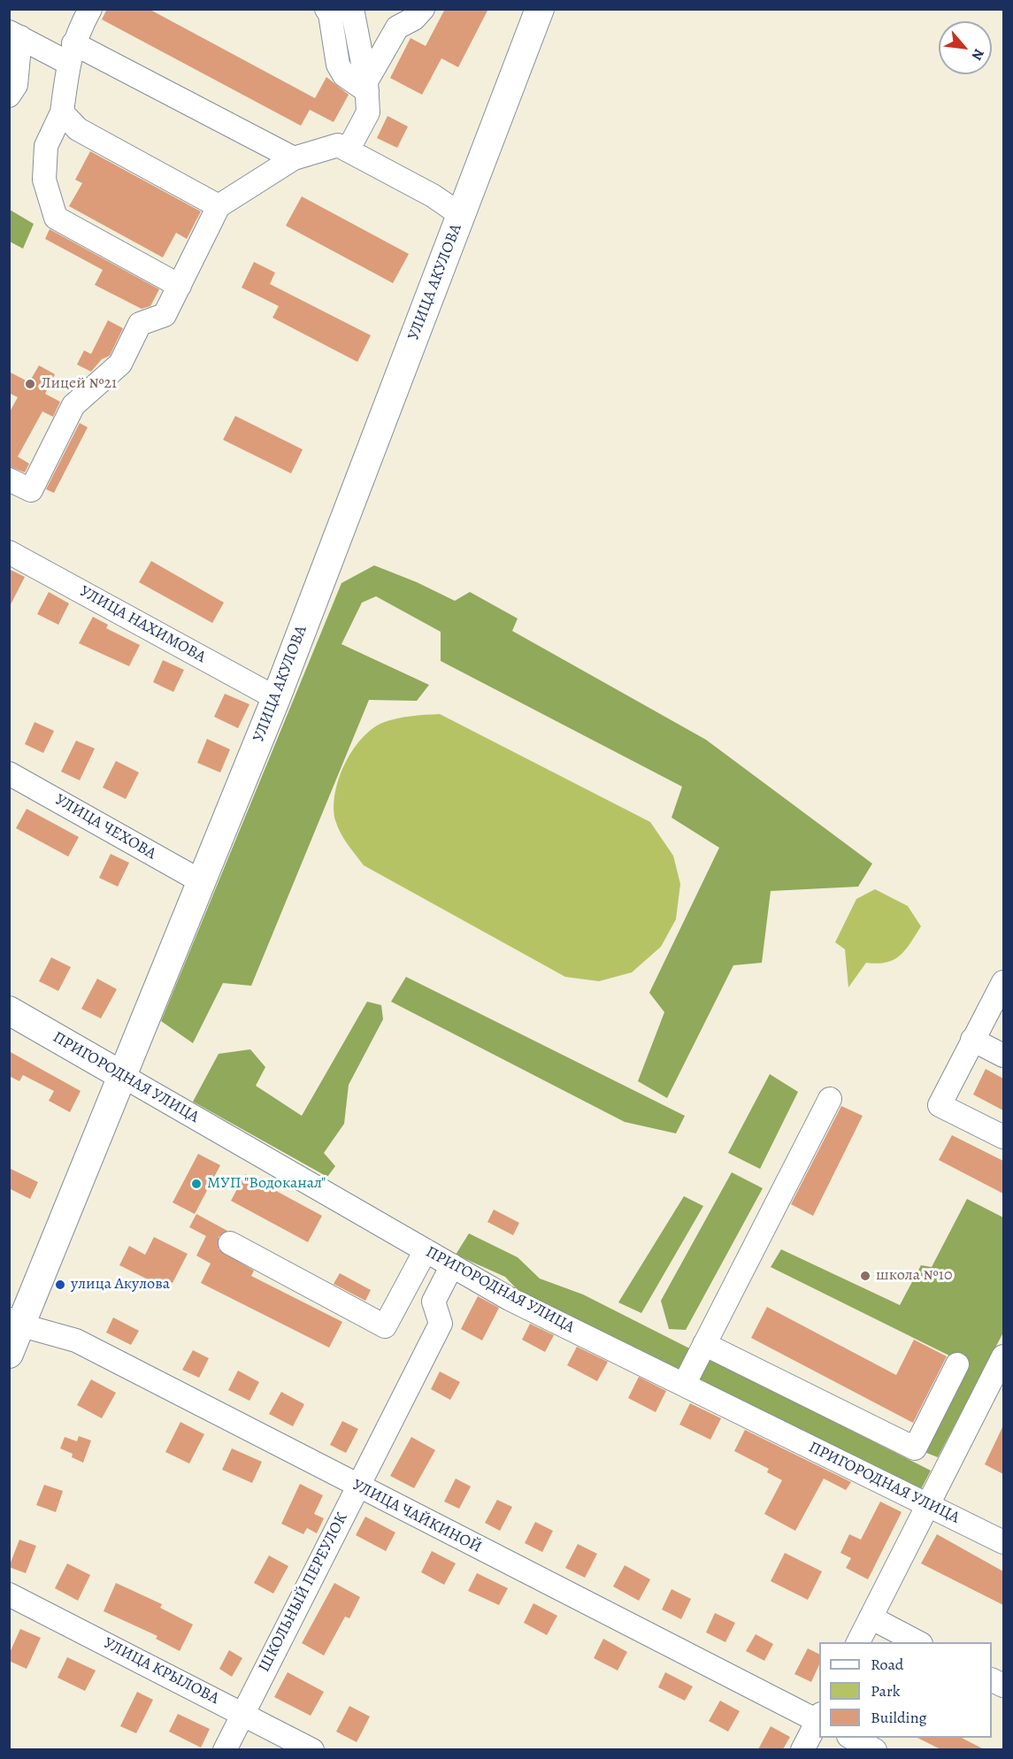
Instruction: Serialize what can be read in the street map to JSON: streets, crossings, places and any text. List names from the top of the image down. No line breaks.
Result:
{"streets":{"main road":["УЛИЦА АКУЛОВА","ПРИГОРОДНАЯ УЛИЦА"],"street":["УЛИЦА НАХИМОВА","УЛИЦА ЧЕХОВА","УЛИЦА ЧАЙКИНОЙ","ШКОЛЬНЫЙ ПЕРЕУЛОК","УЛИЦА КРЫЛОВА"]},"crossings":[["УЛИЦА АКУЛОВА","УЛИЦА НАХИМОВА"],["УЛИЦА АКУЛОВА","УЛИЦА ЧЕХОВА"],["УЛИЦА АКУЛОВА","ПРИГОРОДНАЯ УЛИЦА"],["УЛИЦА АКУЛОВА","УЛИЦА ЧАЙКИНОЙ"],["ПРИГОРОДНАЯ УЛИЦА","ШКОЛЬНЫЙ ПЕРЕУЛОК"],["УЛИЦА ЧАЙКИНОЙ","ШКОЛЬНЫЙ ПЕРЕУЛОК"],["ШКОЛЬНЫЙ ПЕРЕУЛОК","УЛИЦА КРЫЛОВА"]],"places":["Лицей №21","МУП \"Водоканал\"","школа №10","улица Акулова"],"legend":["Road","Park","Building"],"north":"bottom right"}
